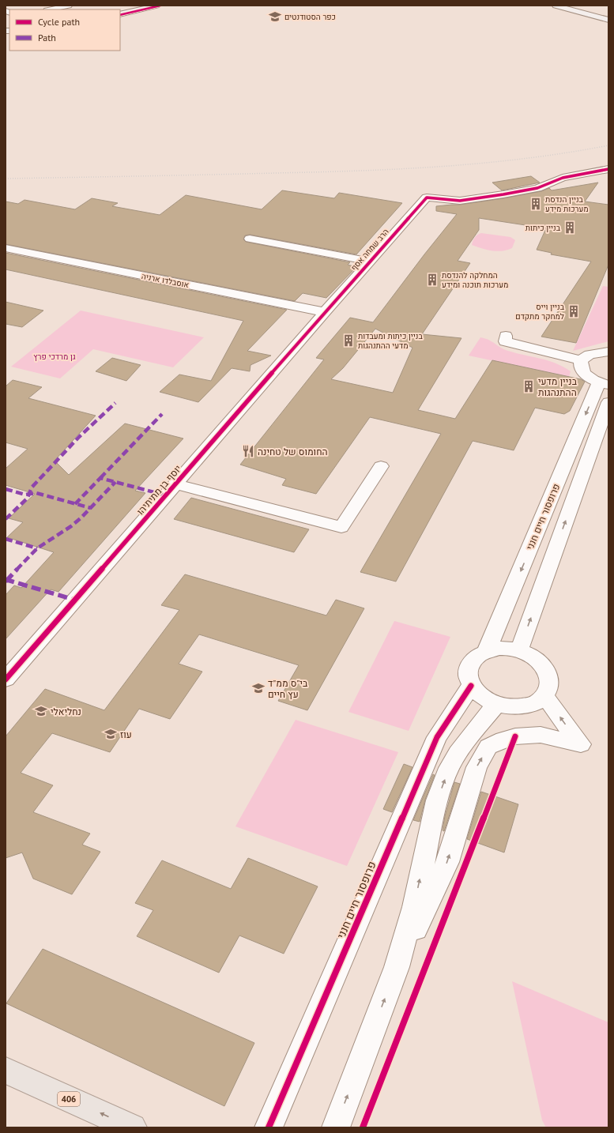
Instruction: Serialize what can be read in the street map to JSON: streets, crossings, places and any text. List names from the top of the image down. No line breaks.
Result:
{"streets":{"main road":["406"],"street":["הרב שמחה אסף","אוסבלדו ארניה","יוסף בן מתיתיהו","פרופסור חיים חנני"]},"crossings":[["הרב שמחה אסף","אוסבלדו ארניה"],["הרב שמחה אסף","יוסף בן מתיתיהו"],["אוסבלדו ארניה","יוסף בן מתיתיהו"]],"parks":["גן מרדכי פרץ"],"places":{"school or university":["כפר הסטודנטים","בי\"ס ממ\"ד עץ חיים","נחליאלי","עוז"],"building":["בניין הנדסת מערכות מידע","בניין כיתות","המחלקה להנדסת מערכות תוכנה ומידע","בניין וייס למחקר מתקדם","בניין כיתות ומעבדות מדעי ההתנהגות","בניין מדעי ההתנהגות"],"restaurant":["החומוס של טחינה"]},"legend":["Cycle path","Path"]}
